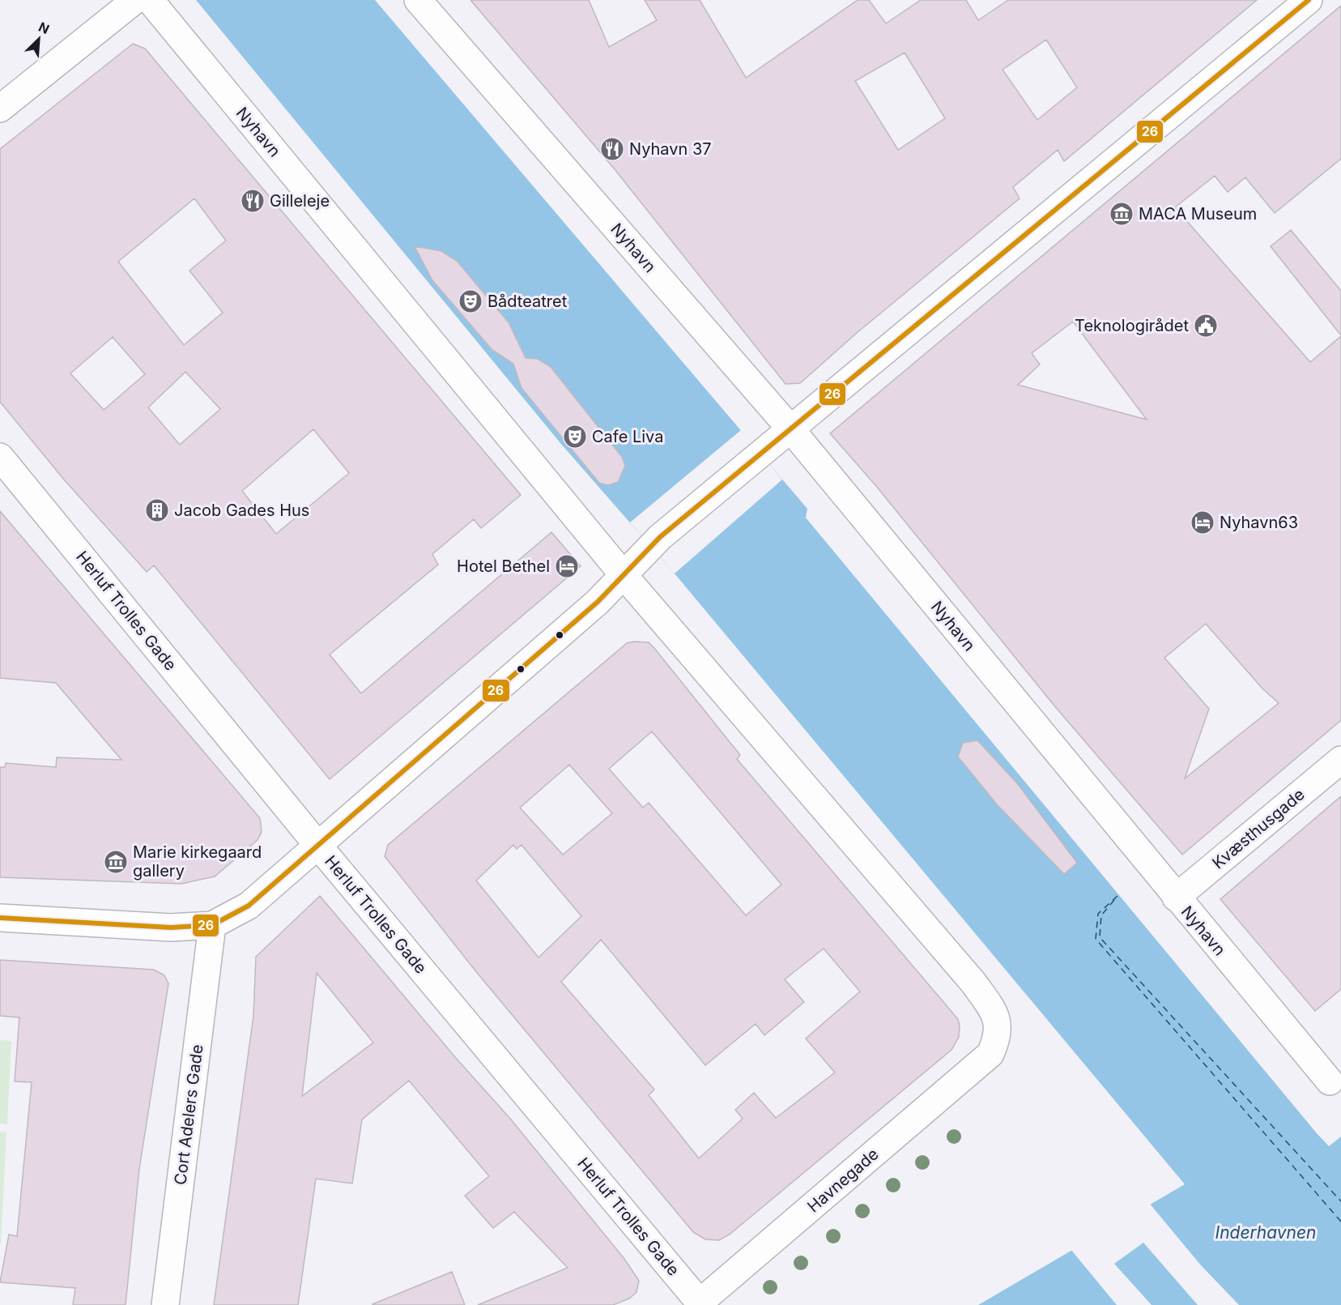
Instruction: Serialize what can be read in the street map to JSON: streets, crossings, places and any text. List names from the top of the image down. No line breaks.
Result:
{"streets":{"street":["Nyhavn","Herluf Trolles Gade","Kvæsthusgade","Cort Adelers Gade","Havnegade"]},"crossings":[["Nyhavn","Kvæsthusgade"],["Nyhavn","Havnegade"],["Herluf Trolles Gade","Havnegade"]],"water":["Inderhavnen"],"places":{"restaurant":["Nyhavn 37","Gilleleje"],"museum":["MACA Museum","Marie kirkegaard gallery"],"theatre":["Bådteatret","Cafe Liva"],"public building":["Teknologirådet"],"building":["Jacob Gades Hus"],"hotel":["Nyhavn63","Hotel Bethel"]},"lines":["transit line 26"],"north":"top right"}
